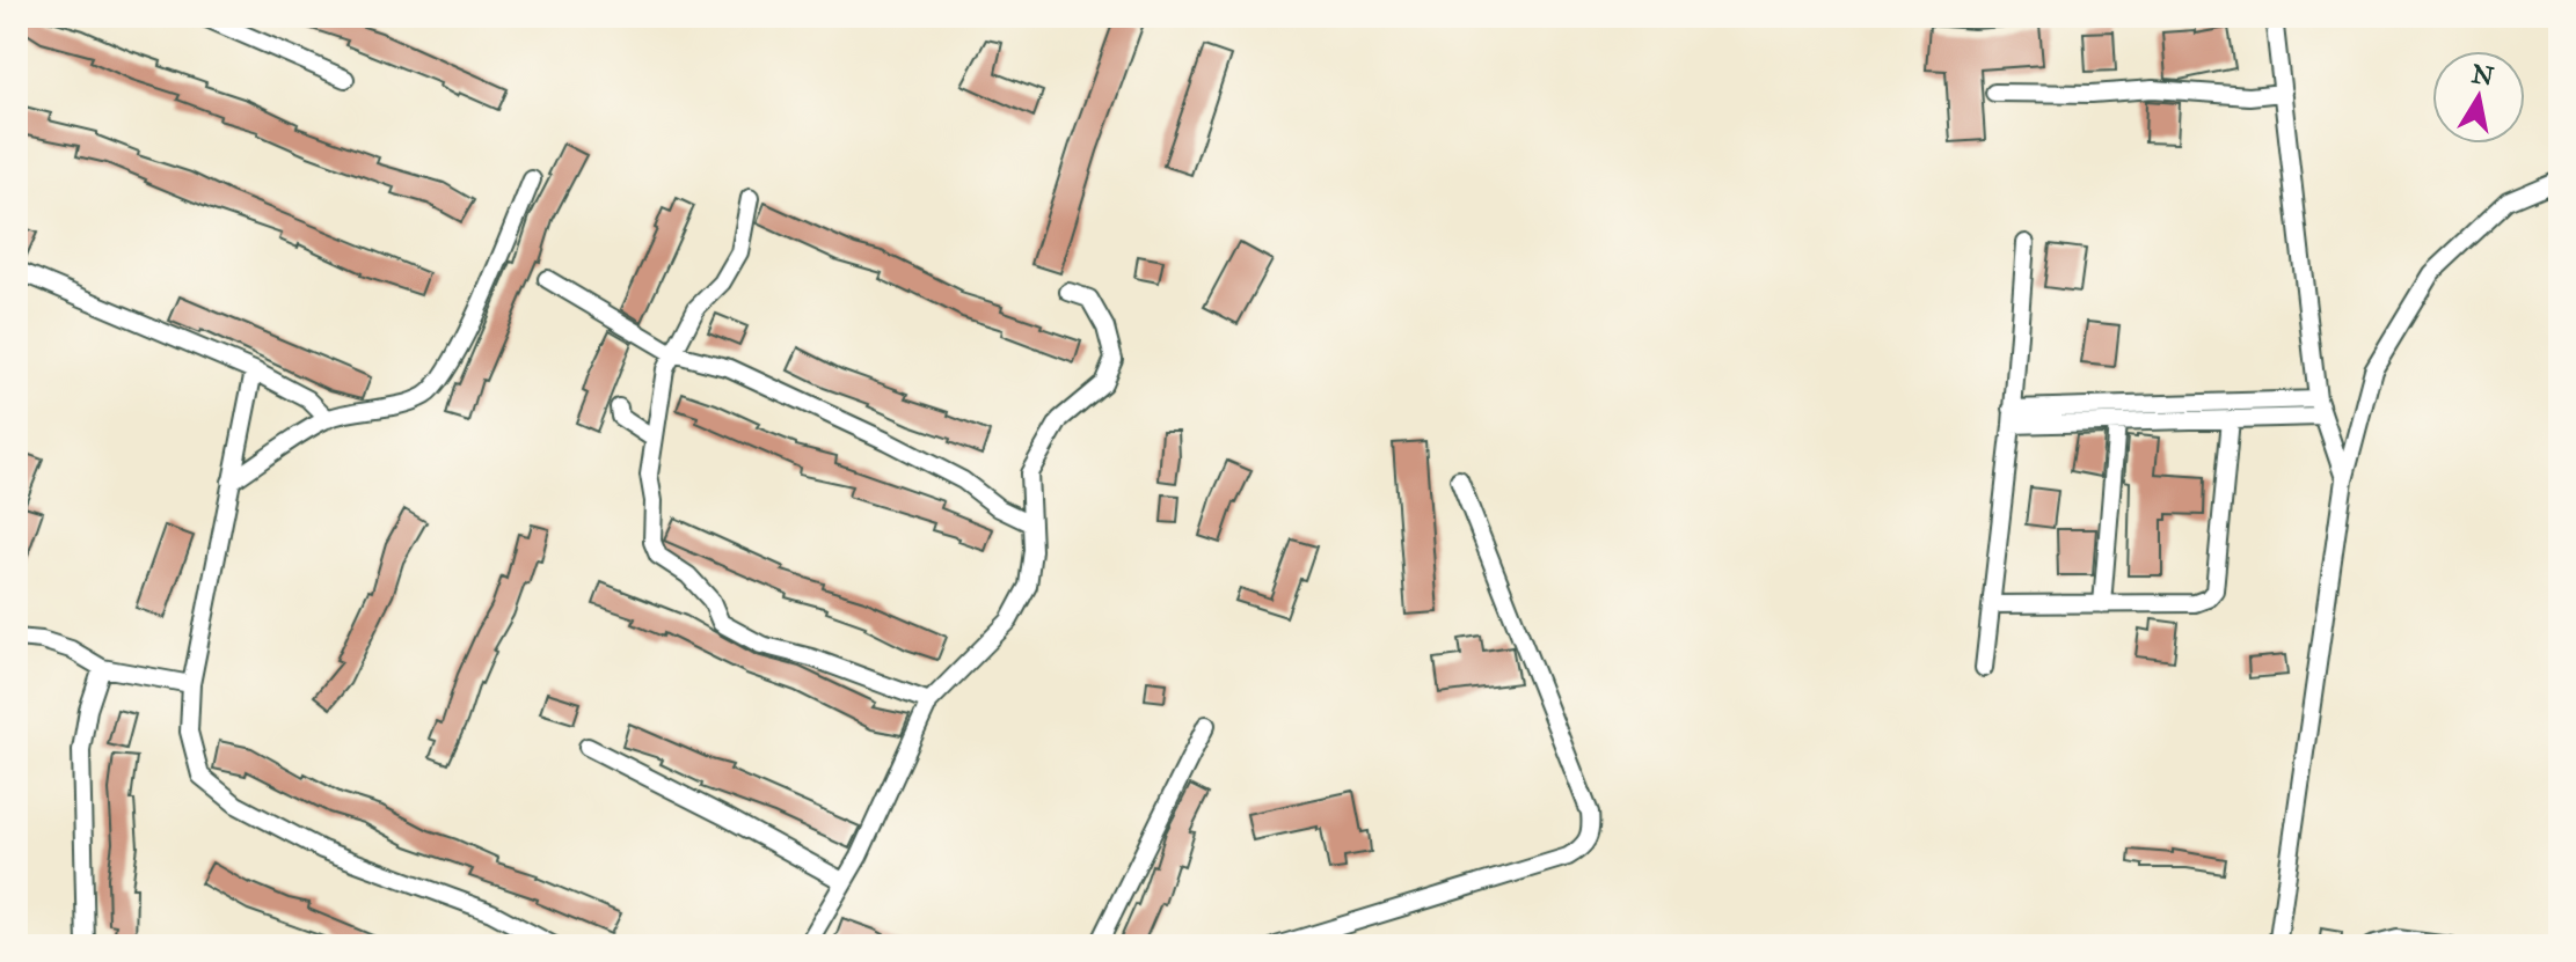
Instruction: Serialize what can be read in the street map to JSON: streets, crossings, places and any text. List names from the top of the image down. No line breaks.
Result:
{"north":"top"}
